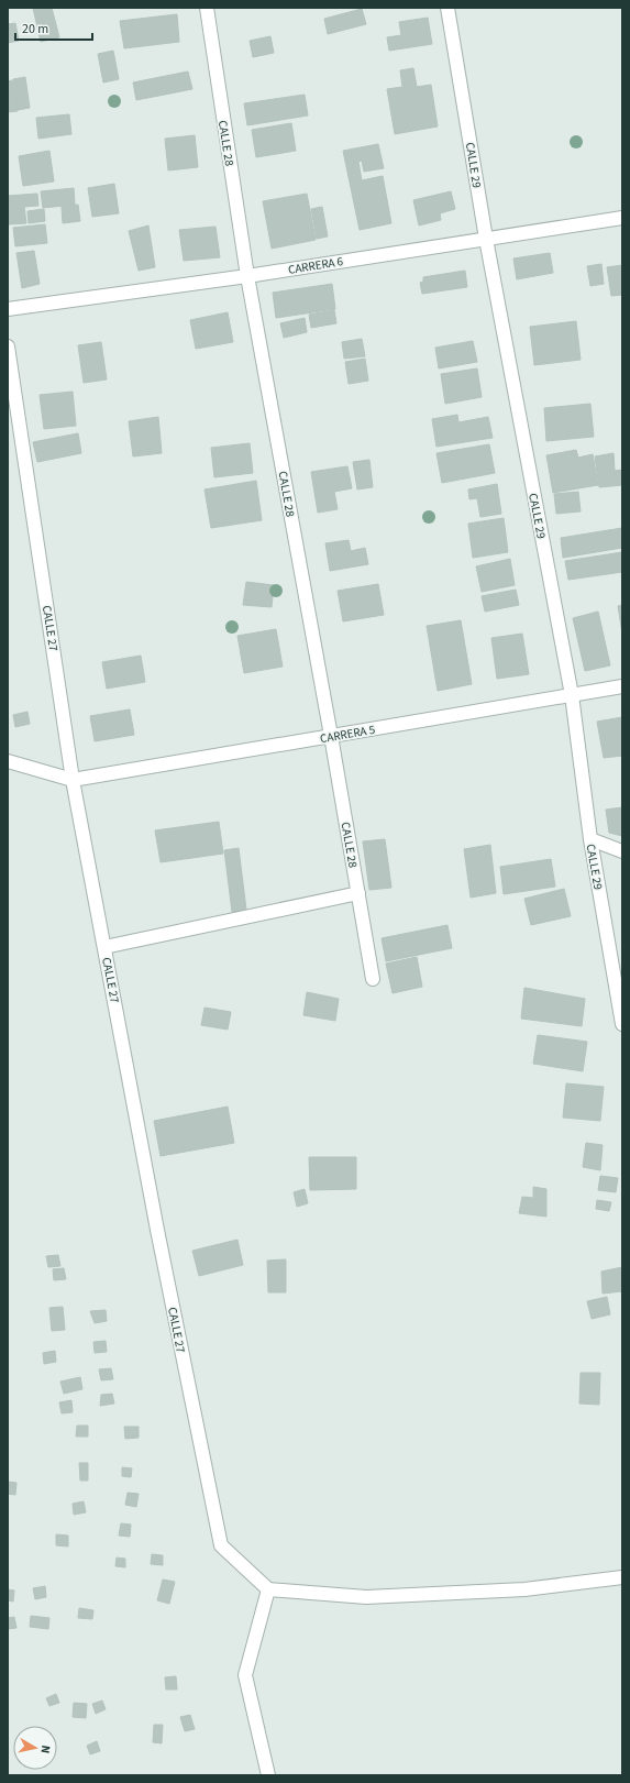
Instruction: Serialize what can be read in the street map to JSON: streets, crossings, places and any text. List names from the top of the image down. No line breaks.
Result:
{"streets":{"street":["CALLE 28","CALLE 29","CARRERA 6","CALLE 27","CARRERA 5"]},"crossings":[["CALLE 28","CARRERA 6"],["CALLE 28","CARRERA 5"],["CALLE 29","CARRERA 6"],["CALLE 29","CARRERA 5"],["CALLE 27","CARRERA 5"]],"scale_bar":"20 m","north":"right"}
